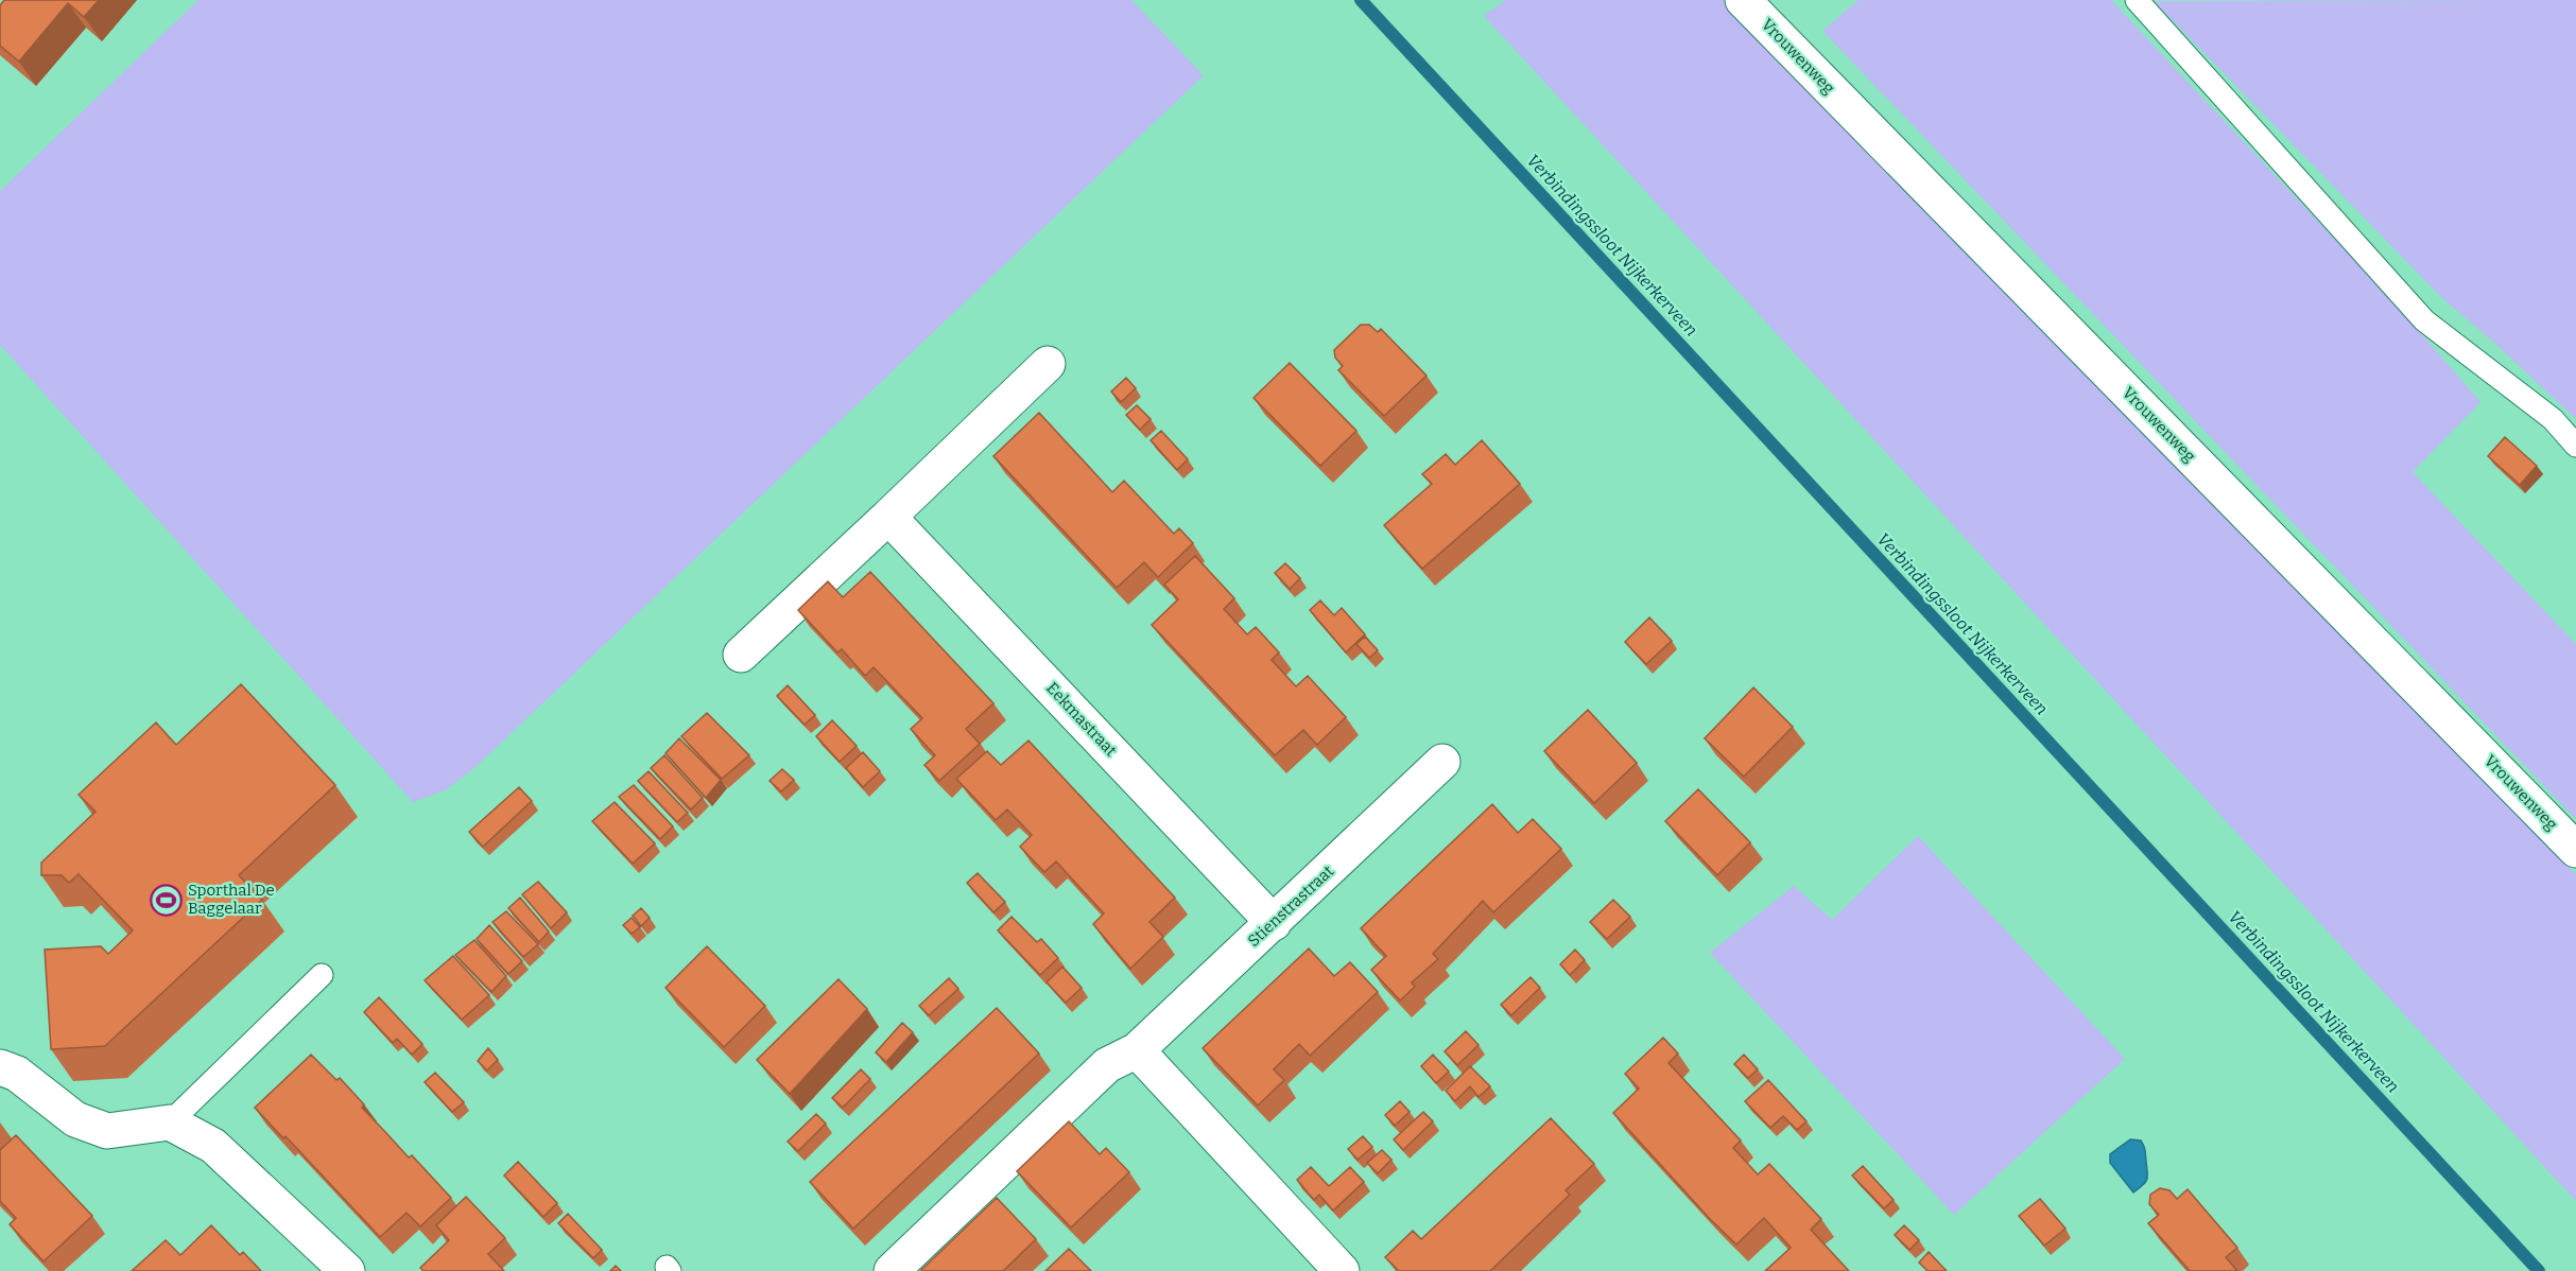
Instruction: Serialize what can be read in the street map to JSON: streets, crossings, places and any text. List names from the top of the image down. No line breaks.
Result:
{"streets":{"street":["Vrouwenweg","Eekmastraat","Stienstrastraat"]},"crossings":[["Eekmastraat","Stienstrastraat"]],"water":["Verbindingssloot Nijkerkerveen"],"places":{"sports":["Sporthal De Baggelaar"]}}
